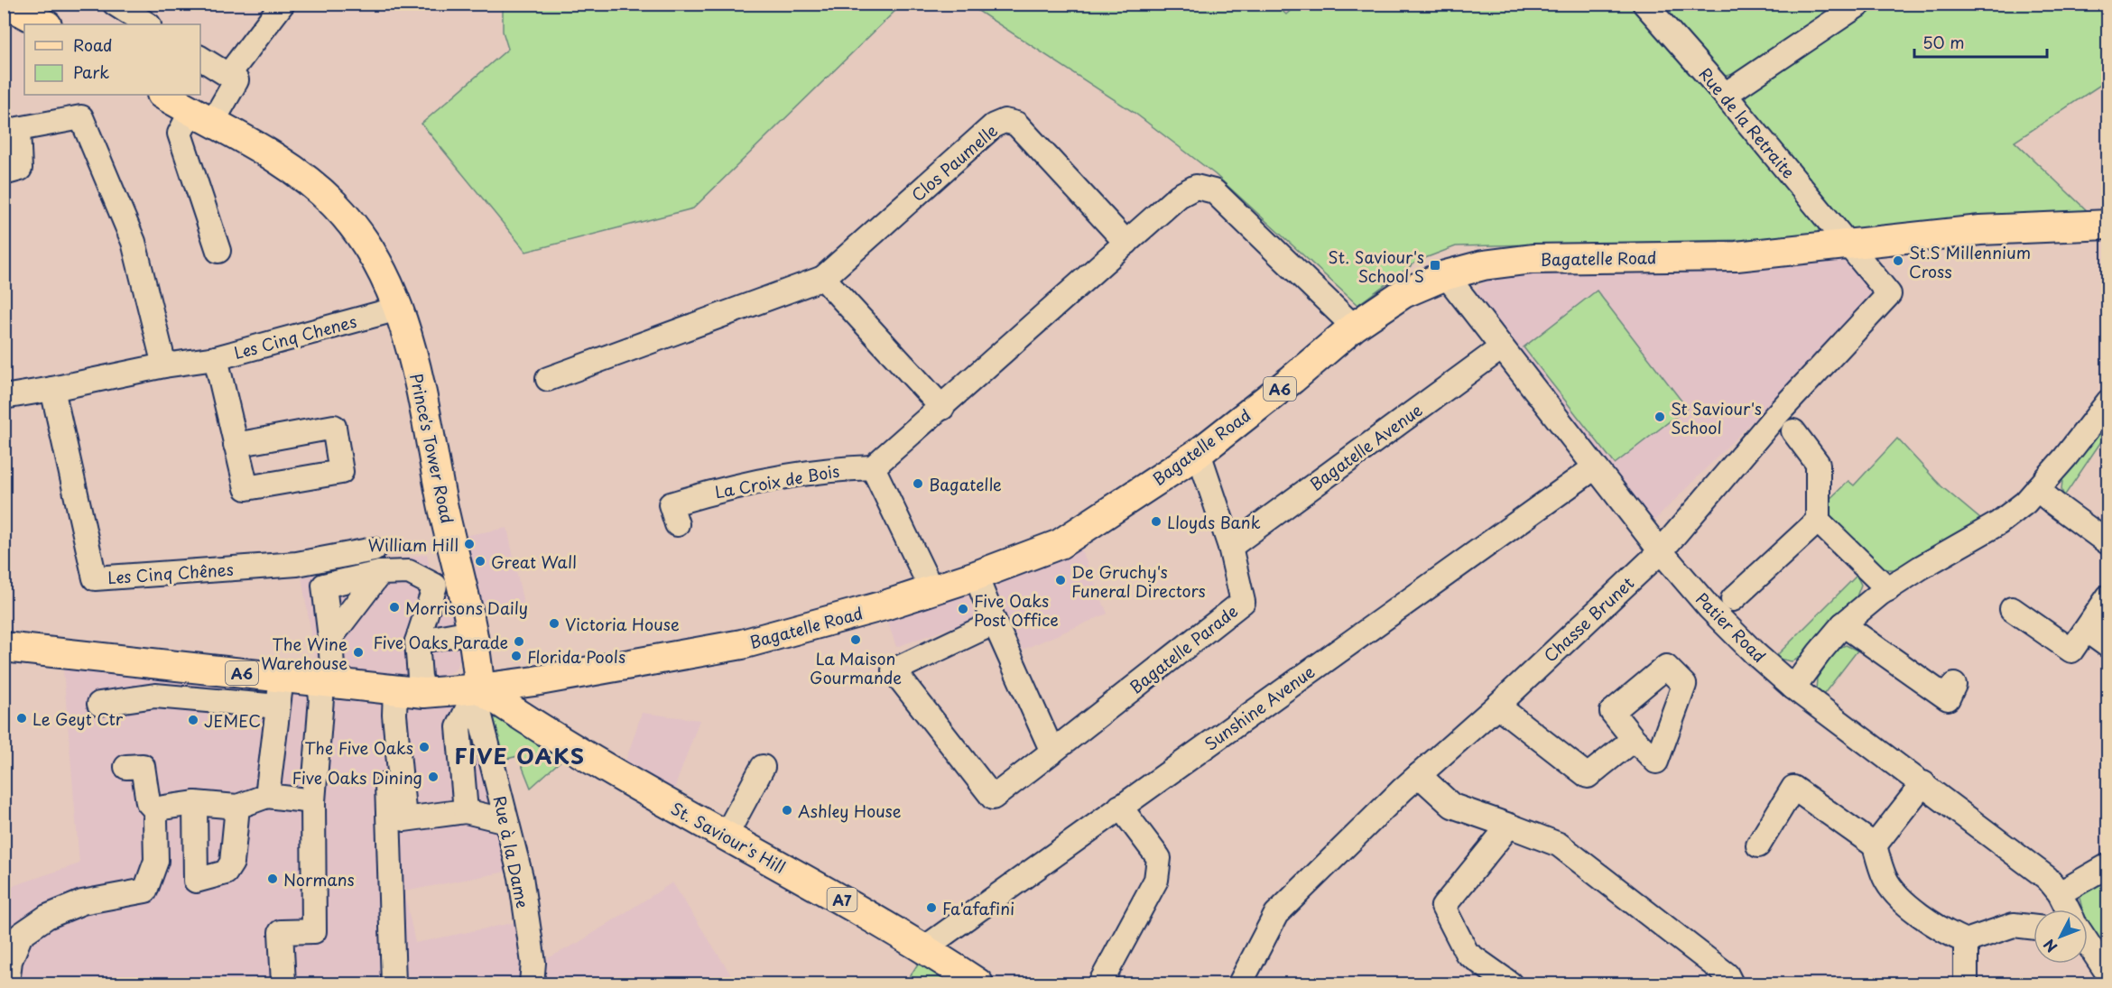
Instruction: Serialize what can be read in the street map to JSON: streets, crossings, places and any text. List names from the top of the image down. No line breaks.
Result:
{"streets":{"main road":["Bagatelle Road","A6","Prince's Tower Road","St. Saviour's Hill","A7"],"street":["Rue de la Retraite","Clos Paumelle","Les Cinq Chenes","Bagatelle Avenue","La Croix de Bois","Les Cinq Chênes","Chasse Brunet","Patier Road","Bagatelle Parade","Sunshine Avenue","Rue à la Dame"]},"crossings":[["Rue de la Retraite","Bagatelle Road"],["Rue de la Retraite","Chasse Brunet"],["Bagatelle Road","A6"],["Bagatelle Road","Prince's Tower Road"],["Bagatelle Road","Chasse Brunet"],["Bagatelle Road","Patier Road"],["Bagatelle Road","Bagatelle Parade"],["Bagatelle Road","St. Saviour's Hill"],["Bagatelle Road","Rue à la Dame"],["Les Cinq Chenes","Prince's Tower Road"],["A6","Prince's Tower Road"],["A6","St. Saviour's Hill"],["A6","Rue à la Dame"],["Bagatelle Avenue","Patier Road"],["Bagatelle Avenue","Bagatelle Parade"],["Prince's Tower Road","St. Saviour's Hill"],["Prince's Tower Road","Rue à la Dame"],["Chasse Brunet","Patier Road"],["Patier Road","Sunshine Avenue"],["Sunshine Avenue","St. Saviour's Hill"],["St. Saviour's Hill","Rue à la Dame"]],"districts":["FIVE OAKS"],"places":{"other":["St.S Millennium Cross","St Saviour's School","Bagatelle","Lloyds Bank","William Hill","Great Wall","De Gruchy's Funeral Directors","Morrisons Daily","Five Oaks Post Office","Victoria House","La Maison Gourmande","Five Oaks Parade","The Wine Warehouse","Florida Pools","Le Geyt Ctr","JEMEC","The Five Oaks","Five Oaks Dining","Ashley House","Normans","Fa'afafini"],"transit":["St. Saviour's School S"]},"legend":["Road","Park"],"scale_bar":"50 m","north":"bottom left"}
